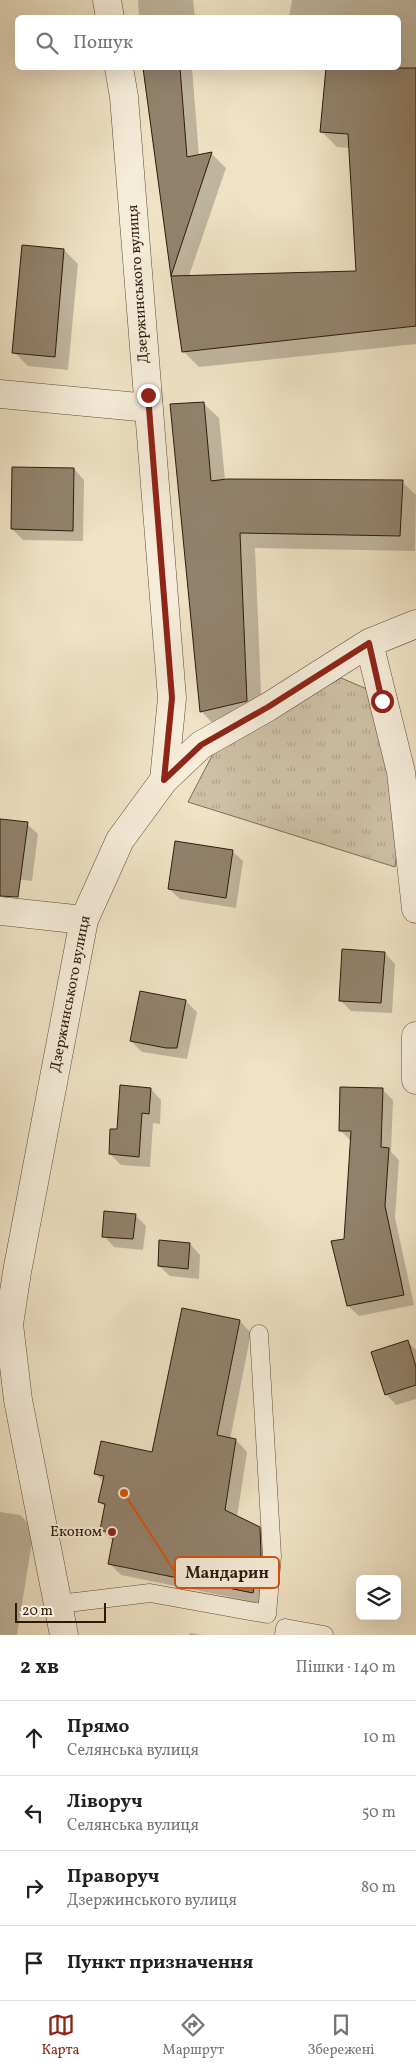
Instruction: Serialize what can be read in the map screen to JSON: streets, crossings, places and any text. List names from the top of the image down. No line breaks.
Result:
{"streets":{"street":["Дзержинського вулиця"]},"places":["Мандарин","Економ"],"scale_bar":"20 m","page":{"search":"Пошук","scale":"20 m","heading":["2 хв","Пішки · 140 m"],"list":[["Прямо","Селянська вулиця","10 m"],["Ліворуч","Селянська вулиця","50 m"],["Праворуч","Дзержинського вулиця","80 m"],"Пункт призначення"],"nav":["Карта","Маршрут","Збережені"]}}
